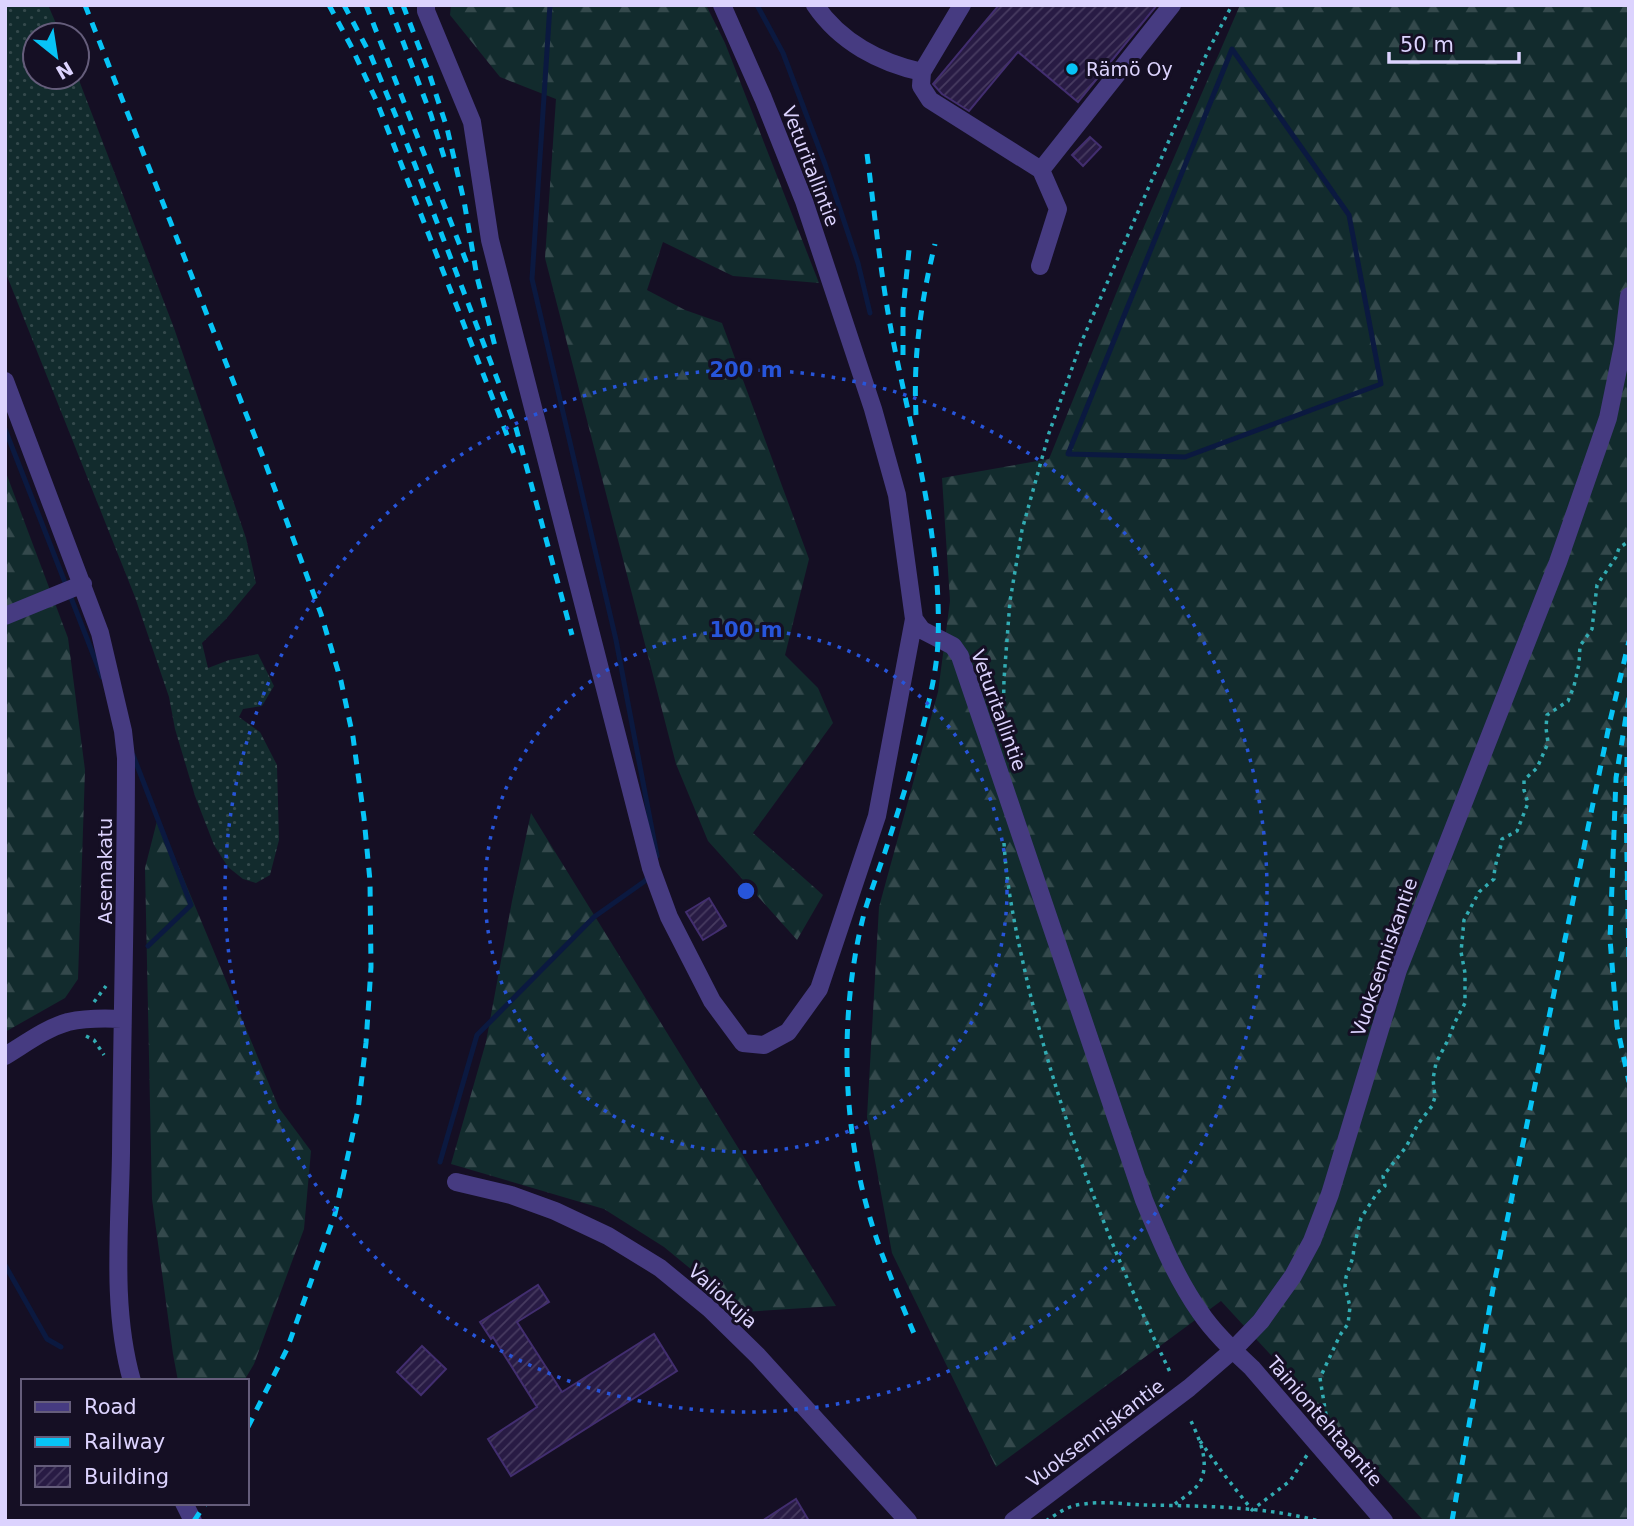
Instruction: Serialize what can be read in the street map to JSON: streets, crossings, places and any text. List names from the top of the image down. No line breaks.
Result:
{"streets":{"street":["Veturitallintie","Asemakatu","Vuoksenniskantie","Valiokuja","Tainiontehtaantie"]},"crossings":[["Veturitallintie","Vuoksenniskantie"],["Veturitallintie","Tainiontehtaantie"],["Vuoksenniskantie","Tainiontehtaantie"]],"places":["Rämö Oy"],"legend":["Road","Railway","Building"],"scale_bar":"50 m","north":"bottom right","rings":["200 m","100 m"]}
